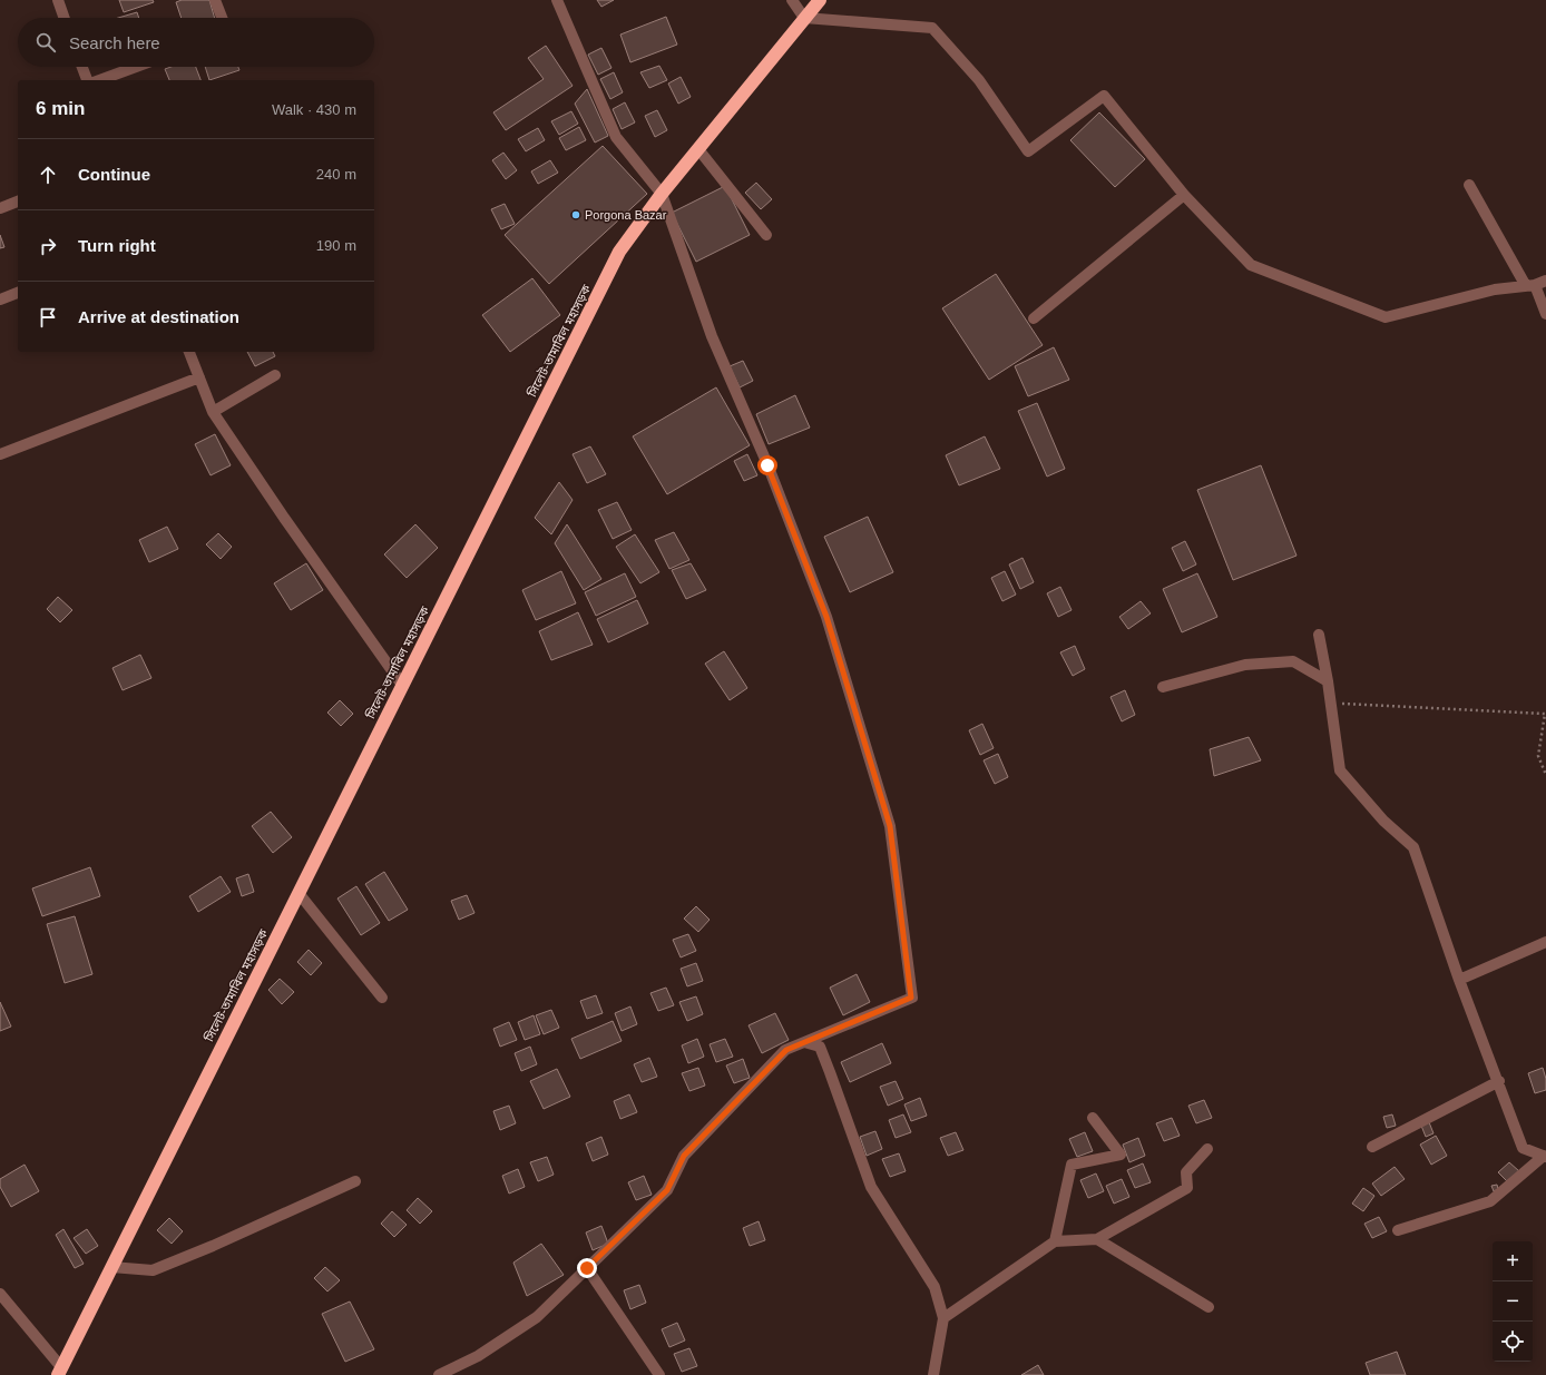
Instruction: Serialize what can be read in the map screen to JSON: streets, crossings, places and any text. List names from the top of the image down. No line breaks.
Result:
{"streets":{"highway":["সিলেট-তামাবিল মহাসড়ক"]},"places":["Porgona Bazar"],"page":{"search":"Search here","heading":["6 min","Walk · 430 m"],"list":[["Continue","240 m"],["Turn right","190 m"],"Arrive at destination"],"map_buttons":["+","−"]}}
